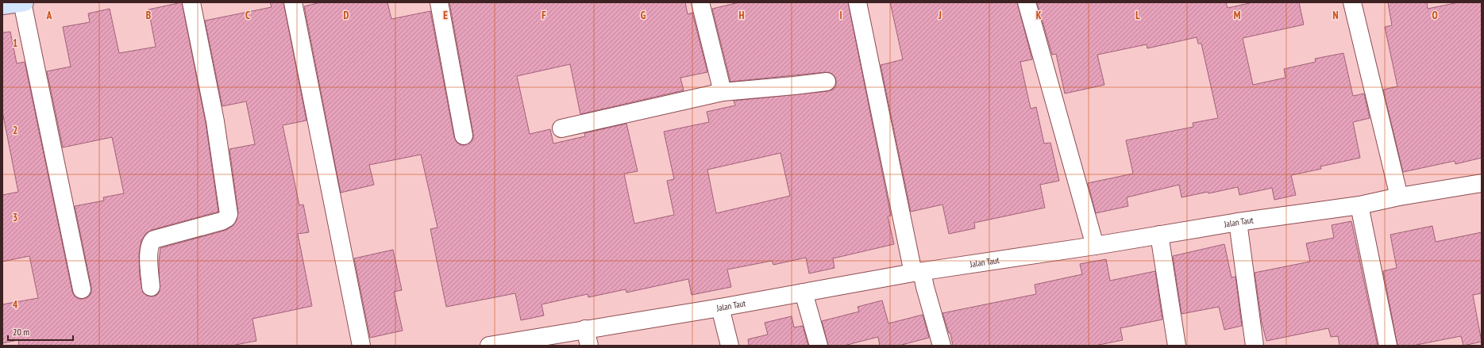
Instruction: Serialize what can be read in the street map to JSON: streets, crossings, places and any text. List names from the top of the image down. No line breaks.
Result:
{"streets":{"street":["Jalan Taut"]},"scale_bar":"20 m","grid":{"columns":["A","B","C","D","E","F","G","H","I","J","K","L","M","N","O"],"rows":["1","2","3","4"]}}
